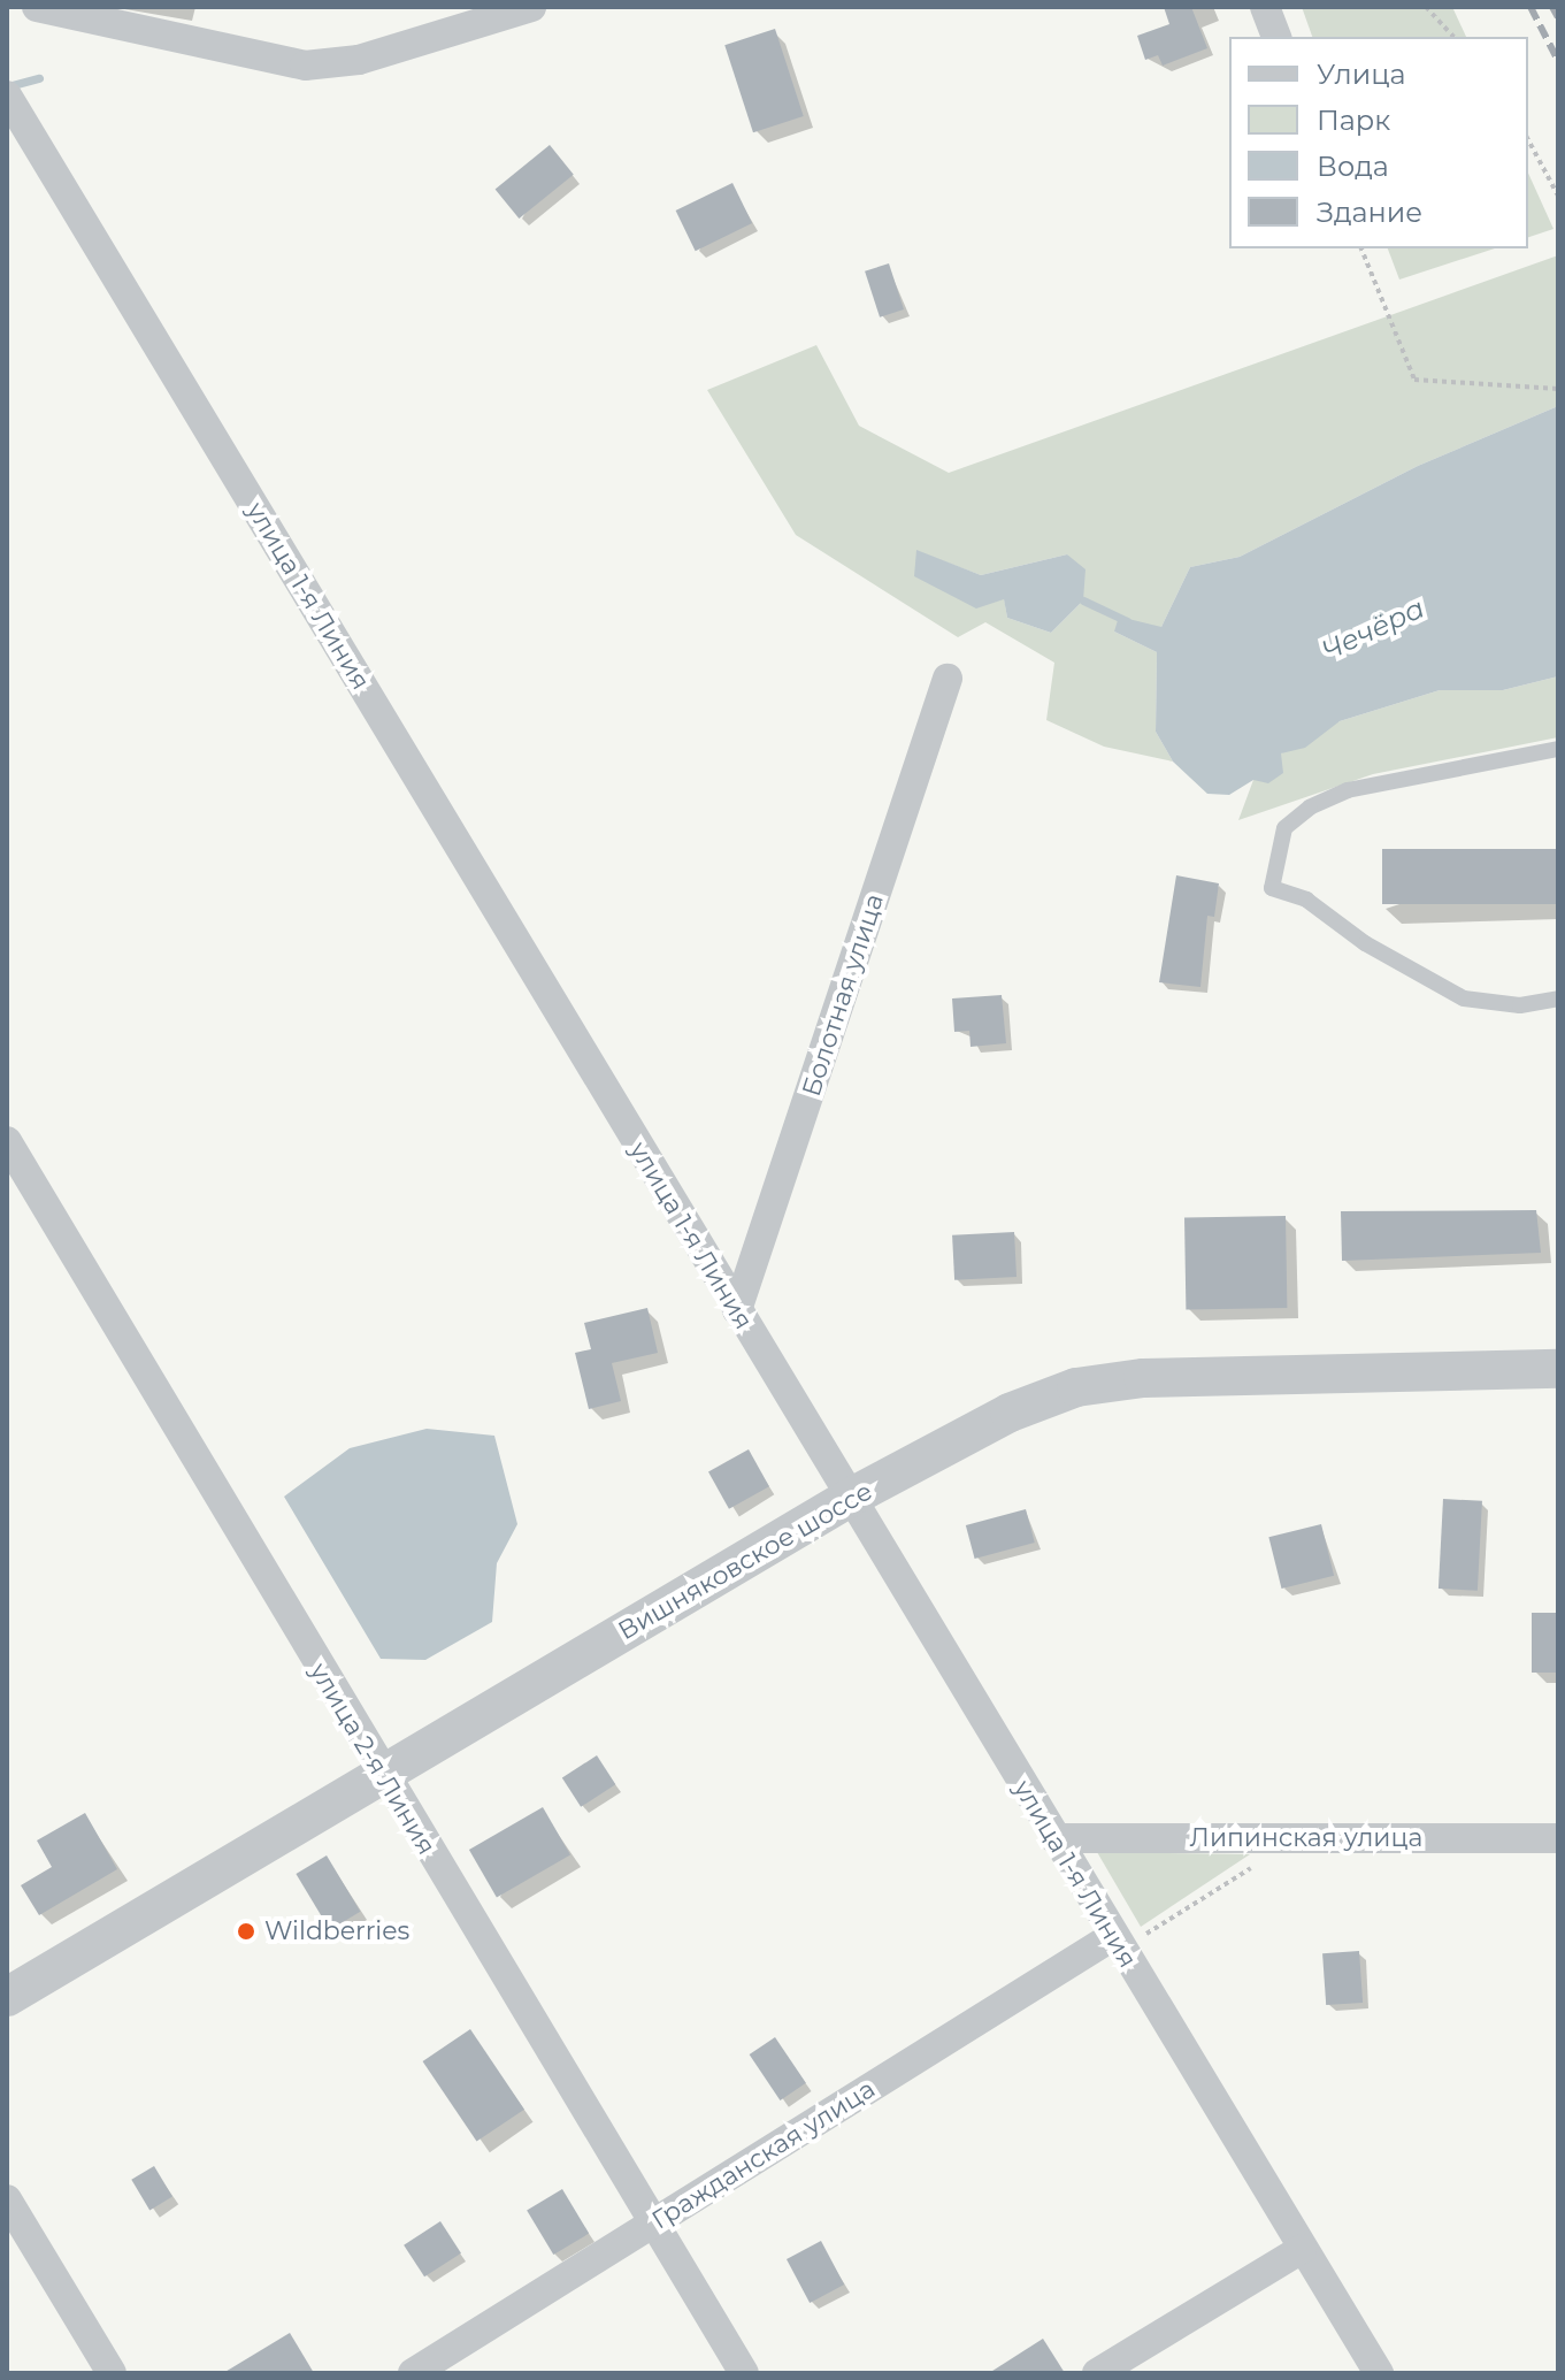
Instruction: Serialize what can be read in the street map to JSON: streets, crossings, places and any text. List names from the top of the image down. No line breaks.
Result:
{"streets":{"street":["улица 1-я Линия","Болотная улица","Вишняковское шоссе","улица 2-я Линия","Липинская улица","Гражданская улица"]},"crossings":[["улица 1-я Линия","Болотная улица"],["улица 1-я Линия","Вишняковское шоссе"],["улица 1-я Линия","Липинская улица"],["улица 1-я Линия","Гражданская улица"],["Вишняковское шоссе","улица 2-я Линия"],["улица 2-я Линия","Гражданская улица"]],"water":["Чечёра"],"places":["Wildberries"],"legend":["Улица","Парк","Вода","Здание"]}
